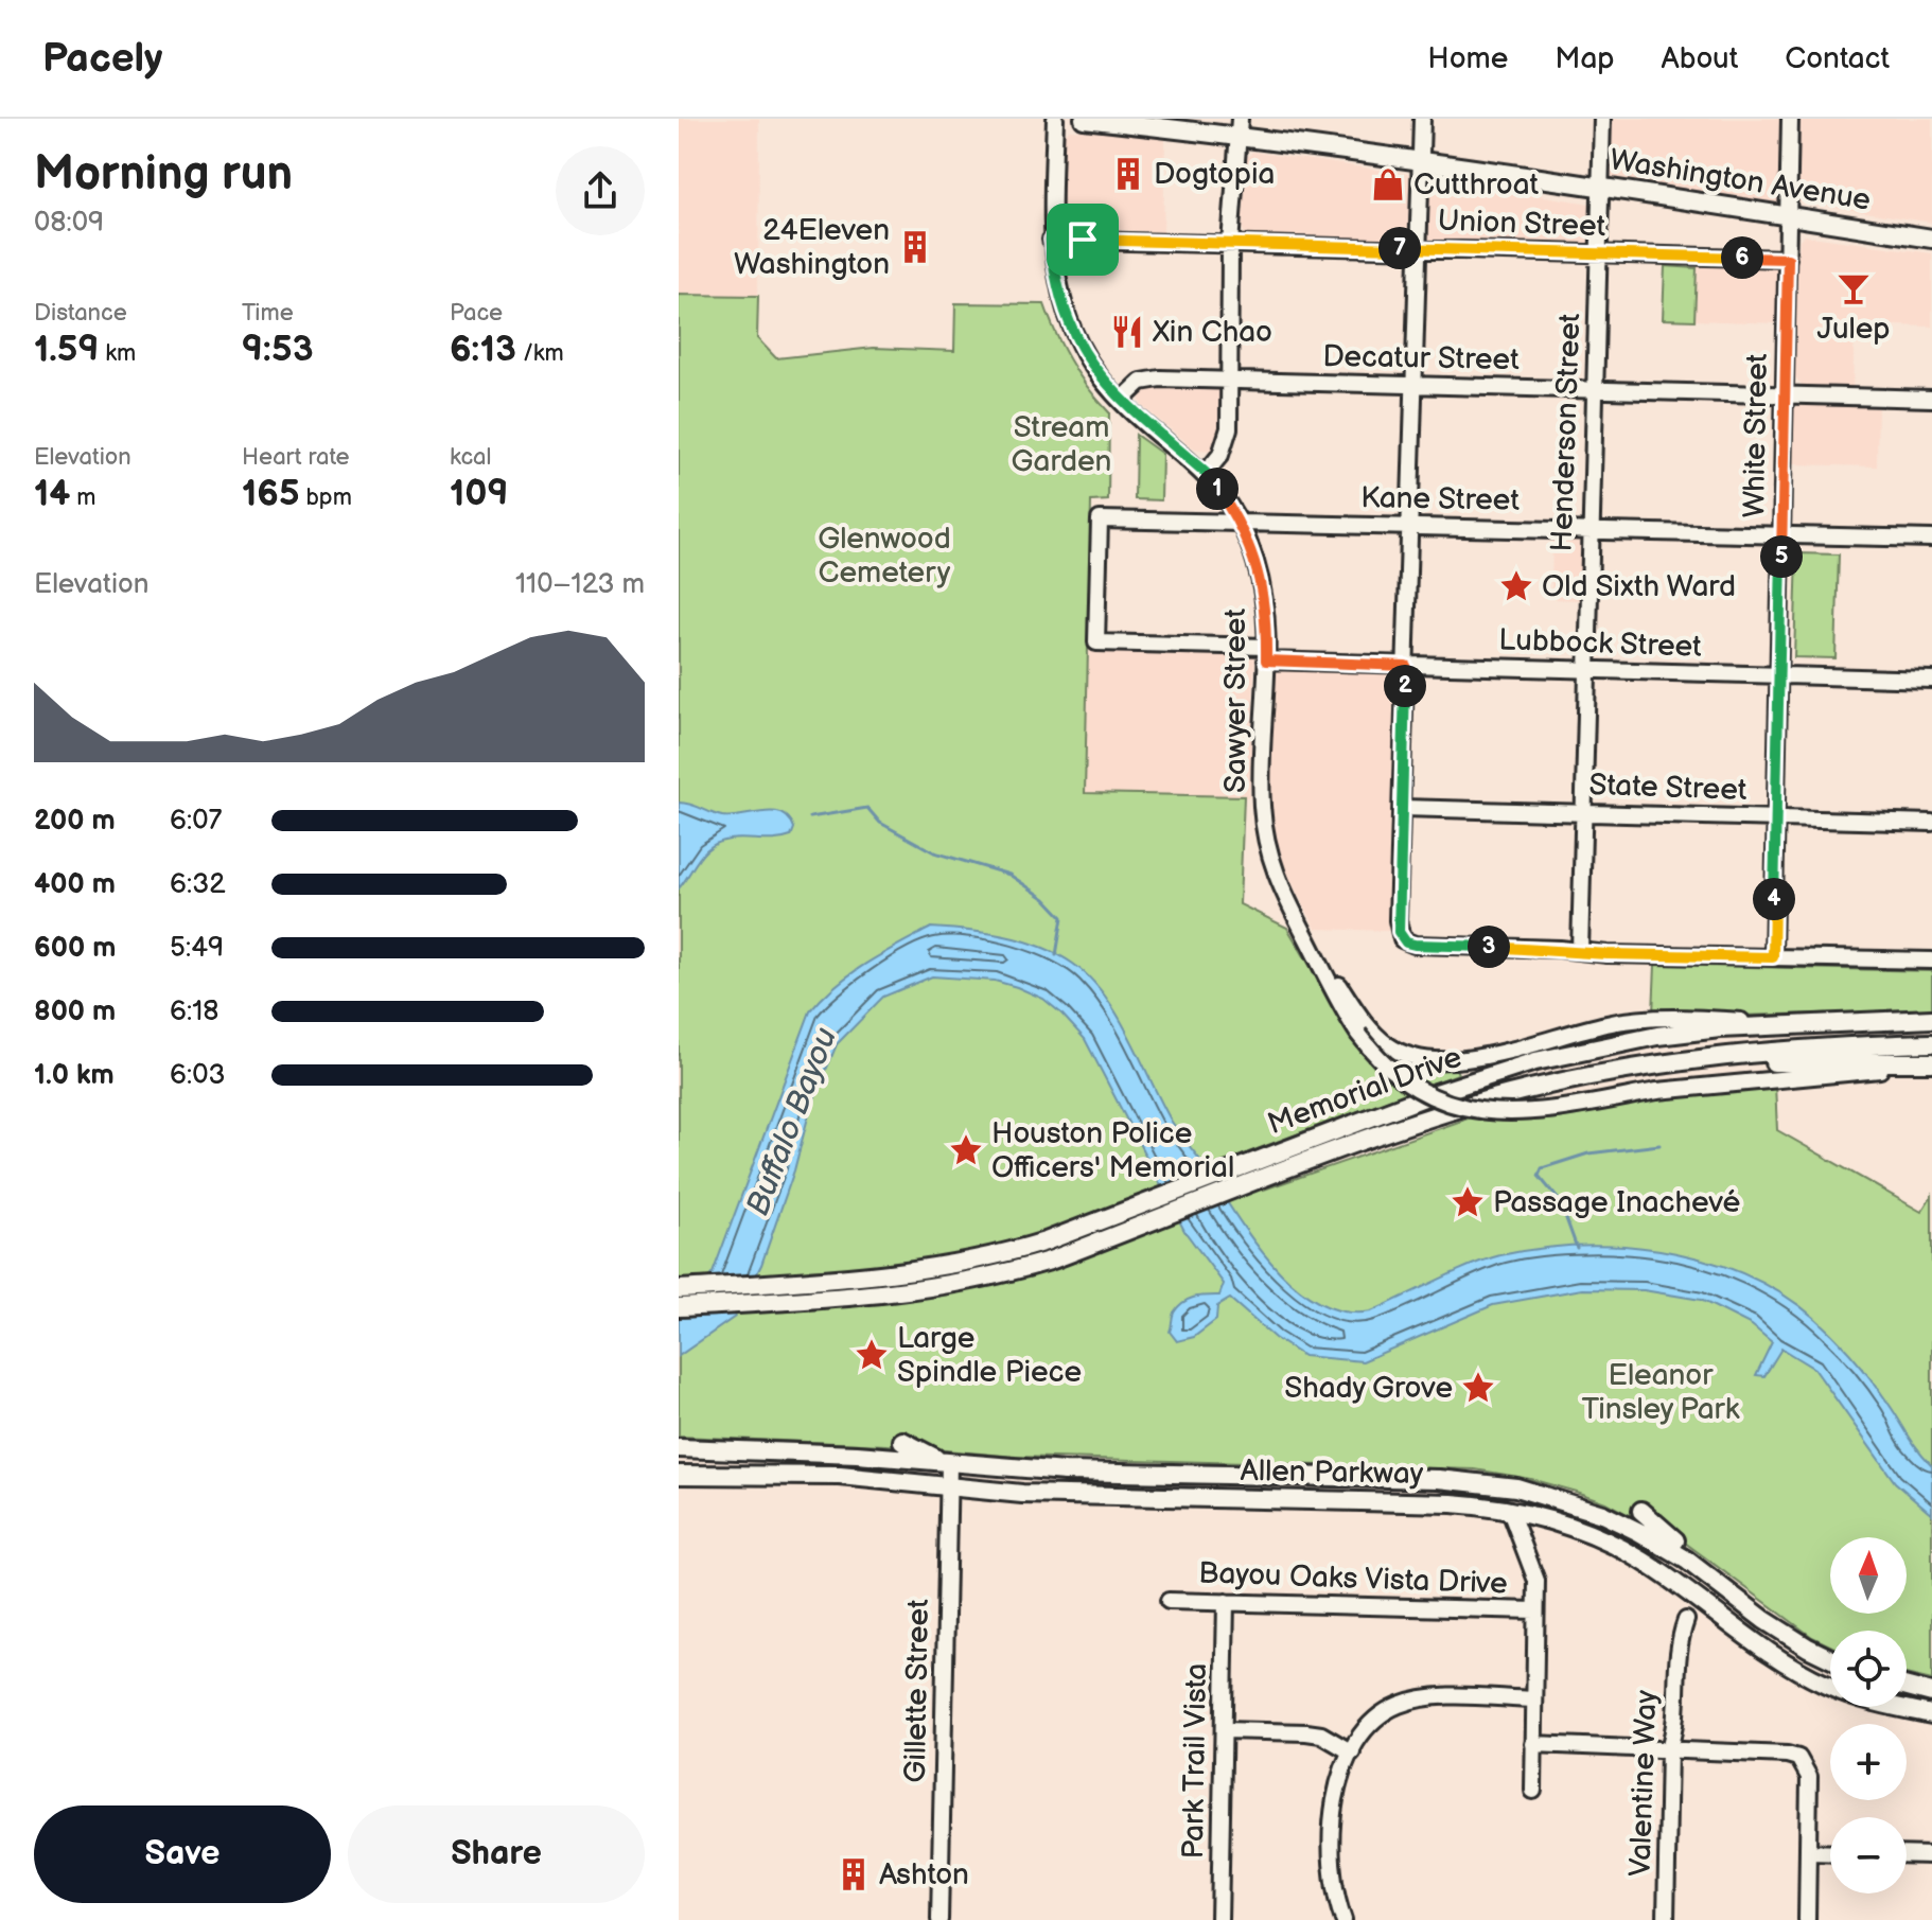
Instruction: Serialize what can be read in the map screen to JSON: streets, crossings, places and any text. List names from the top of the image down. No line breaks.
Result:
{"streets":{"main road":["Washington Avenue","Memorial Drive","Allen Parkway"],"street":["Union Street","Decatur Street","Henderson Street","White Street","Kane Street","Lubbock Street","Sawyer Street","State Street","Bayou Oaks Vista Drive","Gillette Street","Park Trail Vista","Valentine Way"]},"crossings":[["Washington Avenue","Henderson Street"],["Washington Avenue","White Street"],["Union Street","Henderson Street"],["Union Street","White Street"],["Union Street","Sawyer Street"],["Decatur Street","Henderson Street"],["Decatur Street","White Street"],["Decatur Street","Sawyer Street"],["Henderson Street","Kane Street"],["Henderson Street","Lubbock Street"],["Henderson Street","State Street"],["White Street","Kane Street"],["White Street","Lubbock Street"],["White Street","State Street"],["Kane Street","Lubbock Street"],["Kane Street","Sawyer Street"],["Lubbock Street","Sawyer Street"],["Sawyer Street","Memorial Drive"],["Allen Parkway","Gillette Street"],["Bayou Oaks Vista Drive","Park Trail Vista"]],"water":["Buffalo Bayou"],"parks":["Stream Garden","Glenwood Cemetery","Eleanor Tinsley Park"],"places":{"building":["Dogtopia","24Eleven Washington","Ashton"],"shop":["Cutthroat"],"bar":["Julep"],"restaurant":["Xin Chao"],"place":["Old Sixth Ward","Houston Police Officers' Memorial","Passage Inachevé","Large Spindle Piece","Shady Grove"]},"north":"top","page":{"header":"Pacely","nav":["Home","Map","About","Contact"],"heading":["Morning run","08:09"],"pins":["7","6","1","5","2","4","3"],"stats":[["Distance","1.59 km"],["Time","9:53"],["Pace","6:13 /km"],["Elevation","14 m"],["Heart rate","165 bpm"],["kcal","109"]],"chart":["Elevation","110–123 m"],"list":[{"name":"200 m","note":"6:07"},{"name":"400 m","note":"6:32"},{"name":"600 m","note":"5:49"},{"name":"800 m","note":"6:18"},{"name":"1.0 km","note":"6:03"}],"map_buttons":["+","−"],"buttons":["Save","Share"]}}
